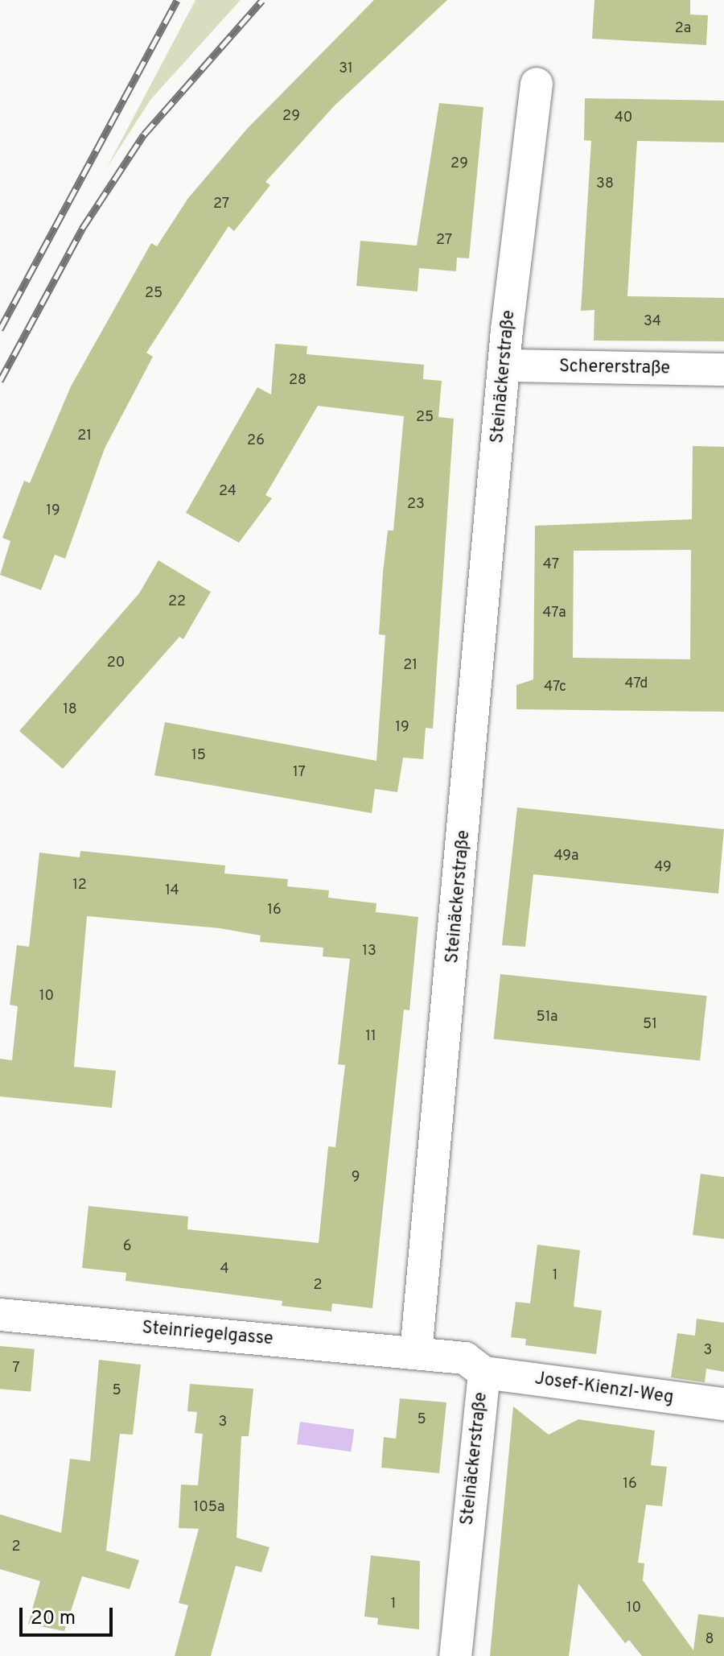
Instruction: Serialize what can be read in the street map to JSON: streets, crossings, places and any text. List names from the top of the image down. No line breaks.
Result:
{"streets":{"street":["Schererstraße","Steinäckerstraße","Steinriegelgasse","Josef-Kienzl-Weg"]},"crossings":[["Schererstraße","Steinäckerstraße"],["Steinäckerstraße","Steinriegelgasse"],["Steinäckerstraße","Josef-Kienzl-Weg"]],"house_numbers":["2a","31","29","40","29","38","27","27","25","34","28","25","21","26","24","23","19","47","22","47a","20","21","47d","47c","18","19","15","17","49a","49","12","14","16","13","10","51a","51","11","9","6","4","1","2","3","7","5","5","3","16","105a","2","1","10","8"],"scale_bar":"20 m"}
